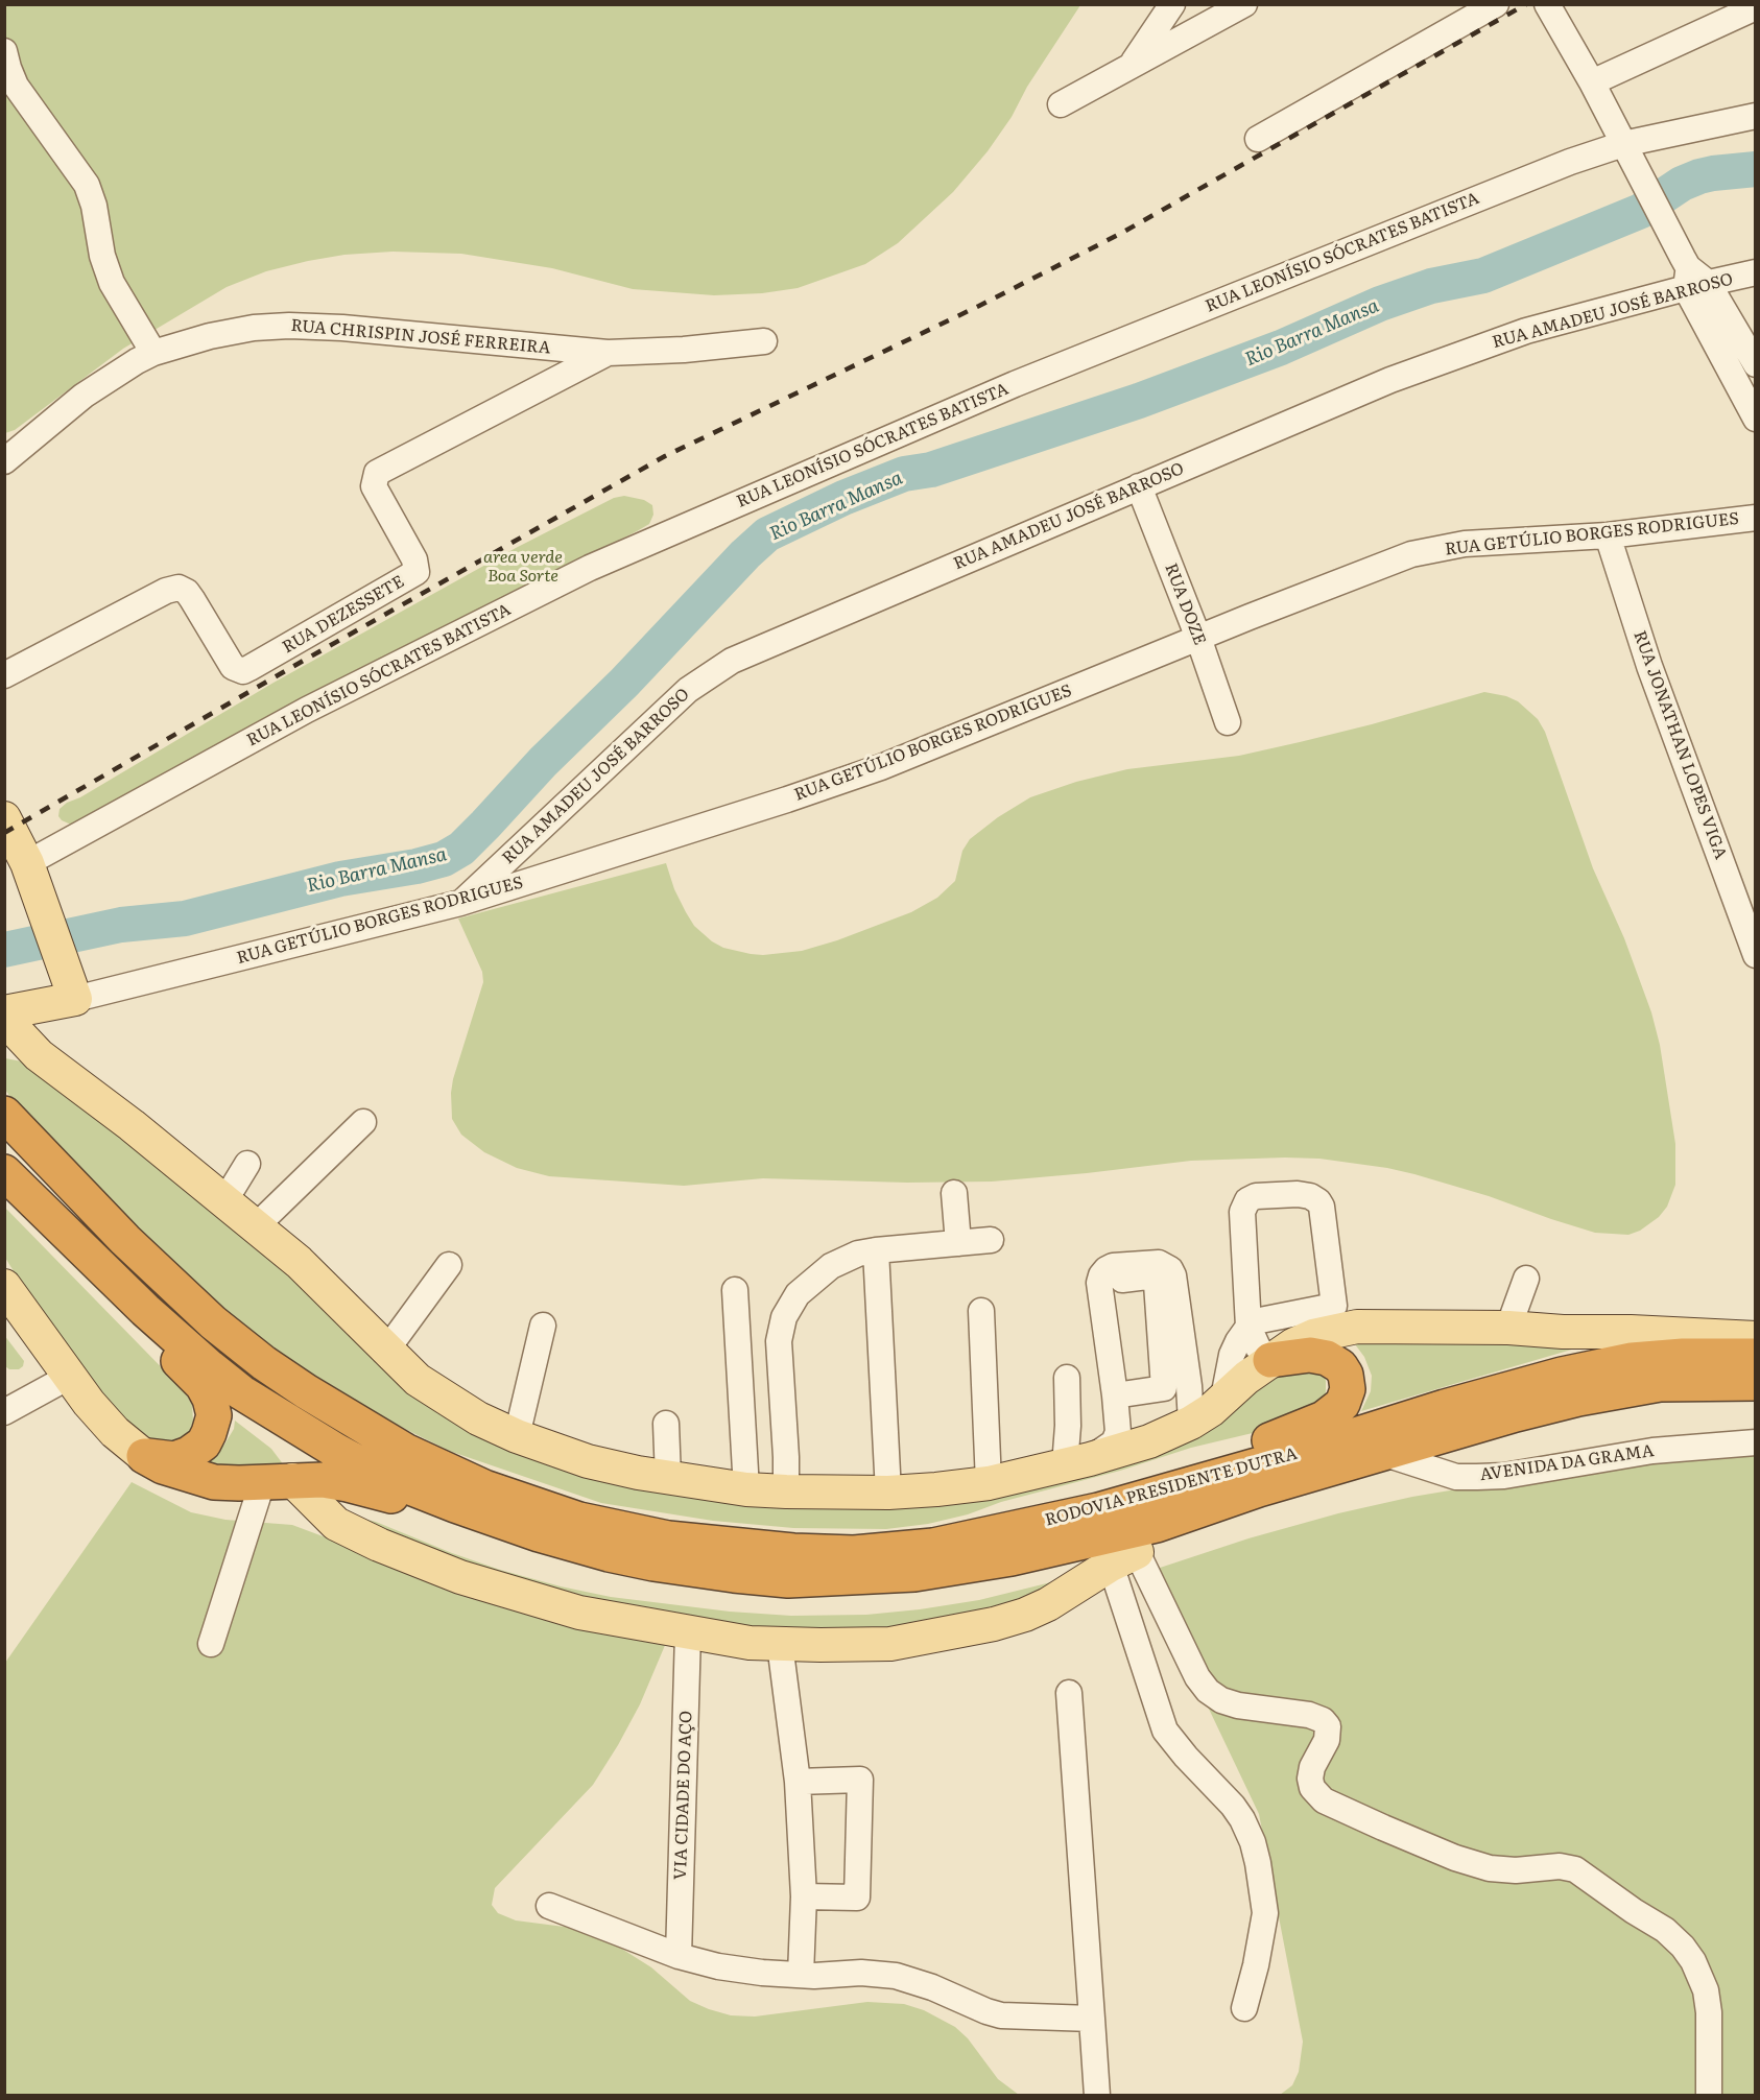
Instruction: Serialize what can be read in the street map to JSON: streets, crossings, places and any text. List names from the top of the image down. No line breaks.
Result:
{"streets":{"highway":["RODOVIA PRESIDENTE DUTRA"],"street":["RUA LEONÍSIO SÓCRATES BATISTA","RUA AMADEU JOSÉ BARROSO","RUA CHRISPIN JOSÉ FERREIRA","RUA GETÚLIO BORGES RODRIGUES","RUA DOZE","RUA DEZESSETE","RUA JONATHAN LOPES VIGA","AVENIDA DA GRAMA","VIA CIDADE DO AÇO"]},"crossings":[["RUA AMADEU JOSÉ BARROSO","RUA GETÚLIO BORGES RODRIGUES"],["RUA AMADEU JOSÉ BARROSO","RUA DOZE"],["RUA CHRISPIN JOSÉ FERREIRA","RUA DEZESSETE"],["RUA GETÚLIO BORGES RODRIGUES","RUA DOZE"],["RUA GETÚLIO BORGES RODRIGUES","RUA JONATHAN LOPES VIGA"],["AVENIDA DA GRAMA","RODOVIA PRESIDENTE DUTRA"]],"water":["Rio Barra Mansa"],"parks":["area verde Boa Sorte"]}
